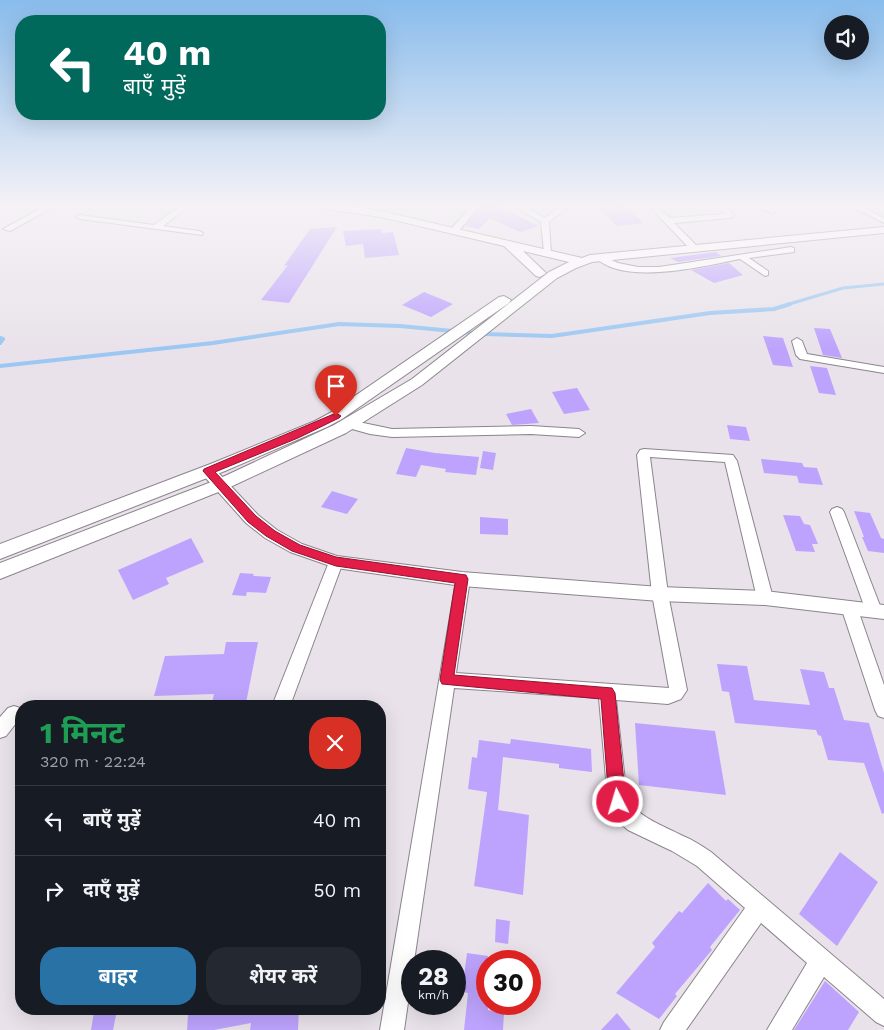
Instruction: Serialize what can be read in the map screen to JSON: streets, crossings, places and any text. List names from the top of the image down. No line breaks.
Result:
{"page":{"turn":["40 m","बाएँ मुड़ें"],"heading":["1 मिनट","320 m · 22:24"],"list":[{"name":"बाएँ मुड़ें","value":"40 m"},{"name":"दाएँ मुड़ें","value":"50 m"}],"buttons":["बाहर","शेयर करें"],"speed":"28 km/h","limit":"30"}}
